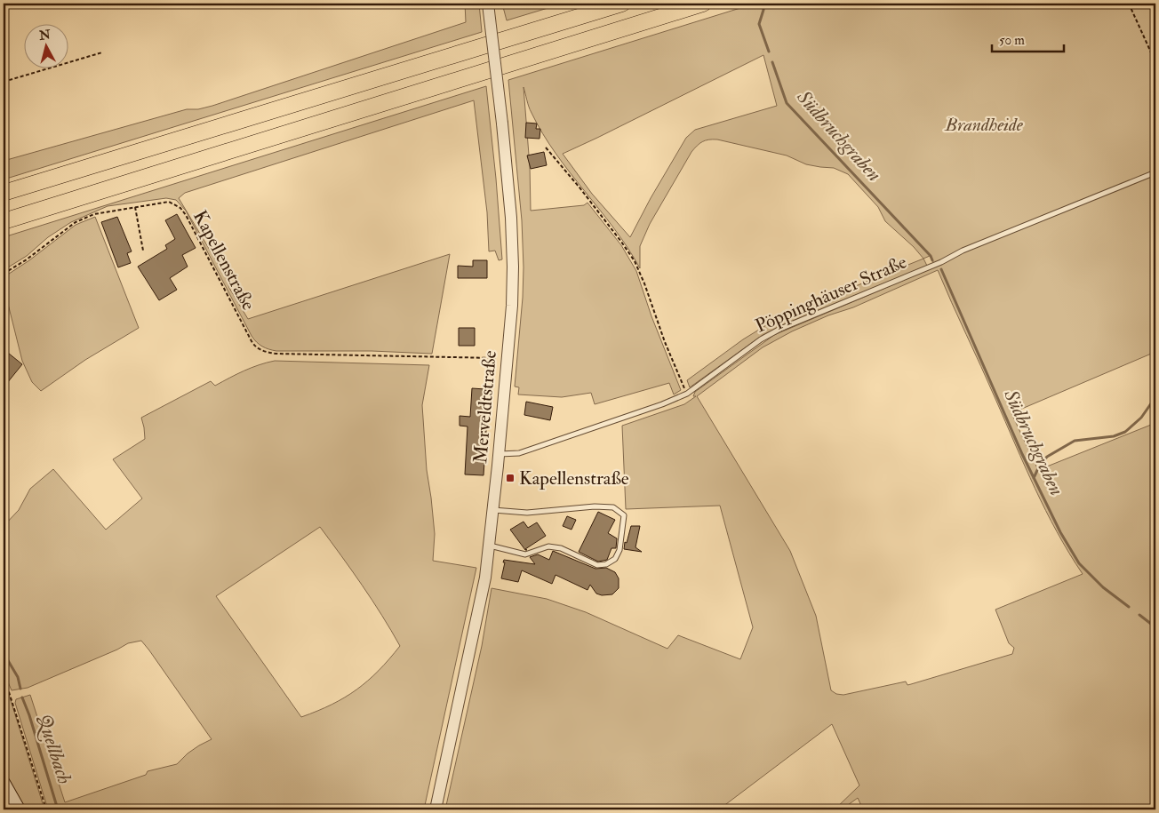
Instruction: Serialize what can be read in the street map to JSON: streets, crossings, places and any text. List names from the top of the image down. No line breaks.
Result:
{"streets":{"street":["Merveldtstraße"],"lane":["Pöppinghäuser Straße"],"path":["Kapellenstraße"]},"crossings":[["Kapellenstraße","Merveldtstraße"],["Pöppinghäuser Straße","Merveldtstraße"]],"water":["Südbruchgraben","Quellbach"],"parks":["Brandheide"],"places":{"transit":["Kapellenstraße"]},"scale_bar":"50 m","north":"top"}
